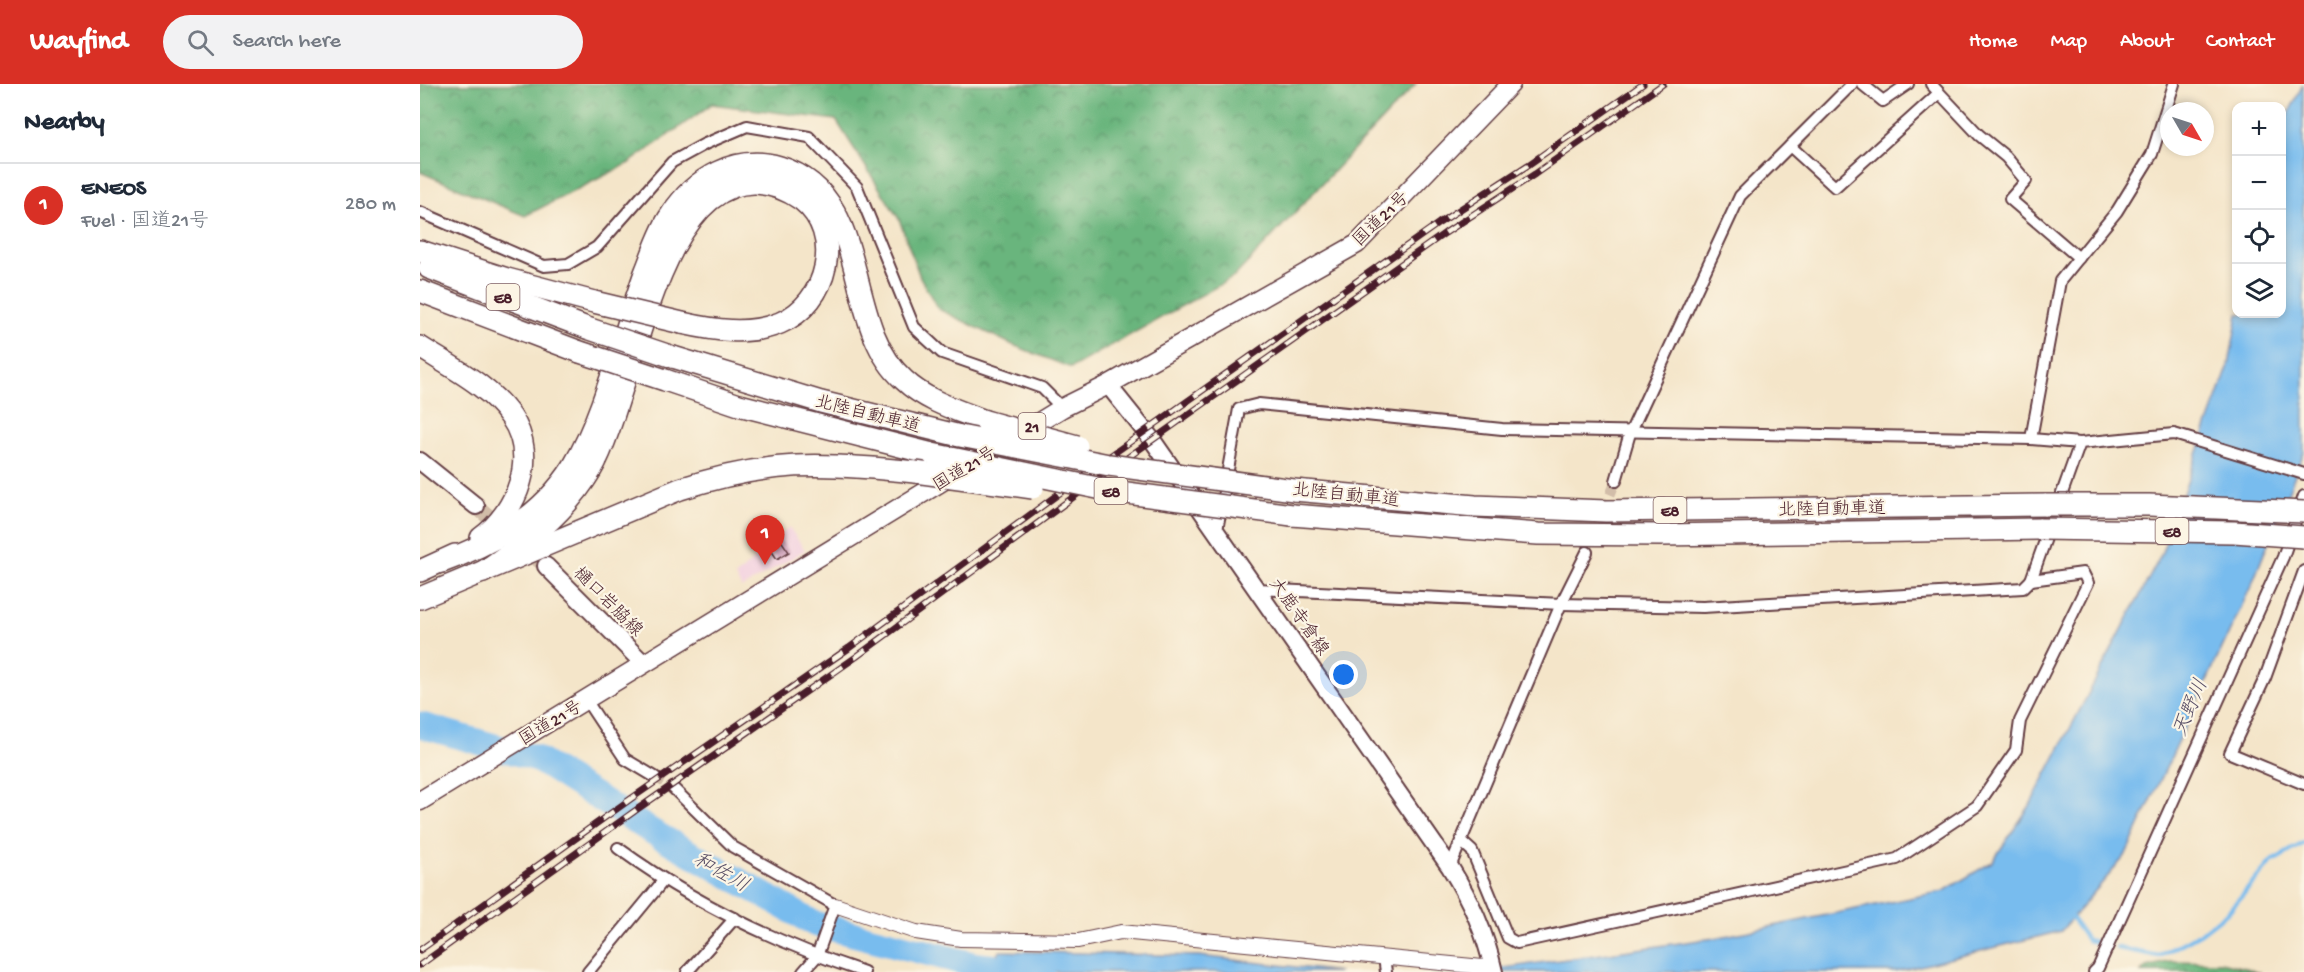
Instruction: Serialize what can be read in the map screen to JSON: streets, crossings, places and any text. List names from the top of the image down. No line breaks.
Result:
{"streets":{"highway":["国道21号","E8","北陸自動車道","21"],"main road":["樋口岩脇線","大鹿寺倉線"]},"crossings":[["国道21号","樋口岩脇線"],["国道21号","大鹿寺倉線"]],"water":["天野川","和佐川"],"north":"bottom right","page":{"header":"Wayfind","search":"Search here","nav":["Home","Map","About","Contact"],"heading":"Nearby","map_buttons":["+","−"],"list":[{"mark":"1","name":"ENEOS","note":"Fuel · 国道21号","value":"280 m"}],"pins":"1"}}
